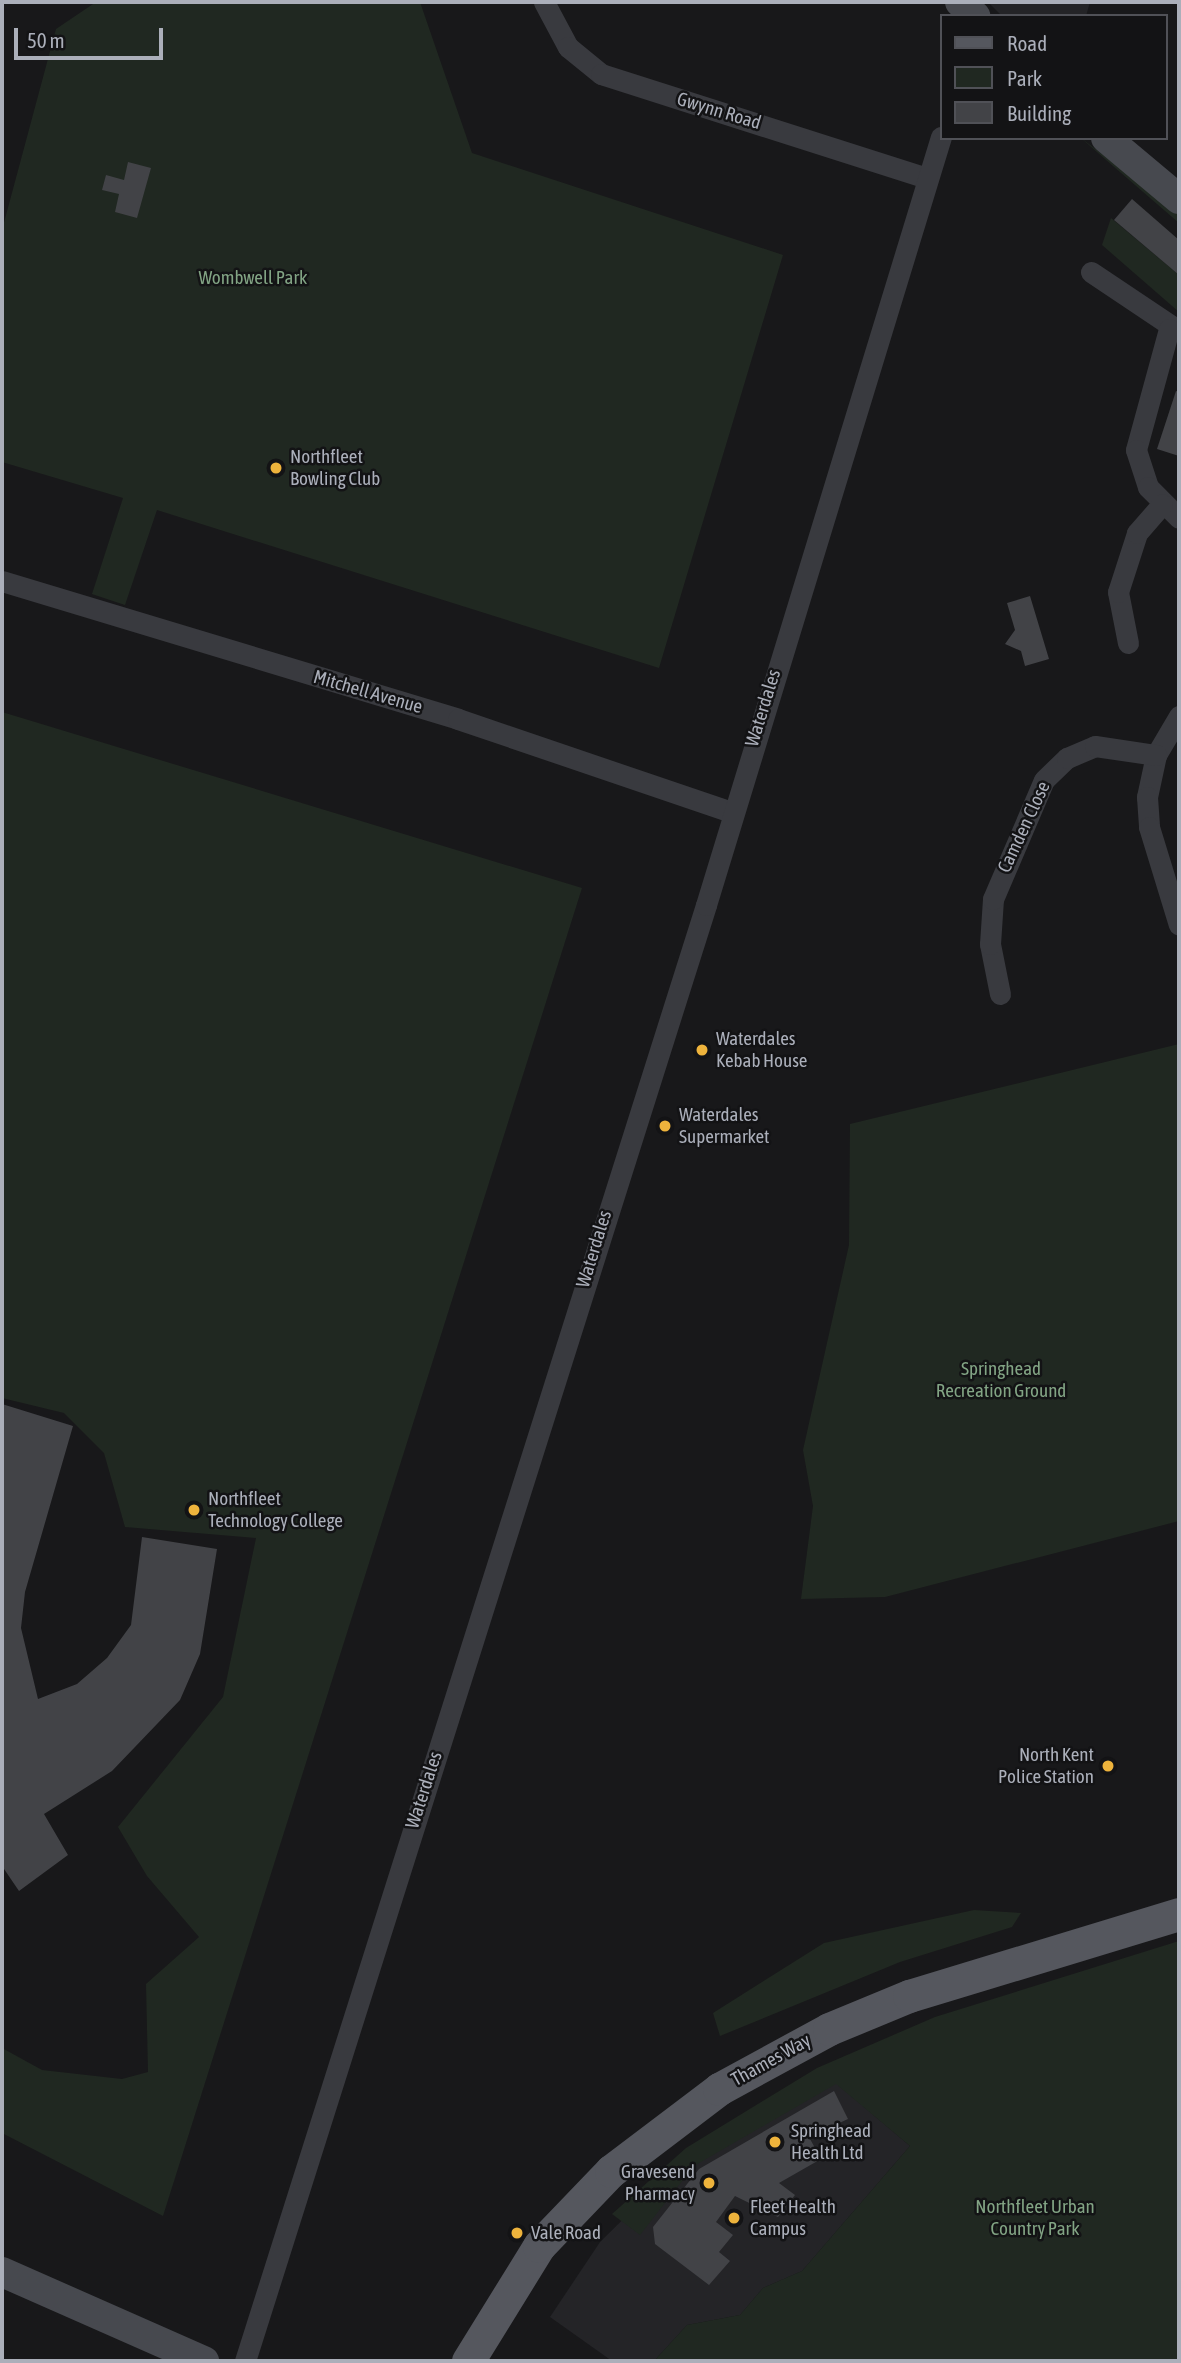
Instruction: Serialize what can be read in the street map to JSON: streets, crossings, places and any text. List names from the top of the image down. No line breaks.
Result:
{"streets":{"main road":["Thames Way"],"street":["Gwynn Road","Mitchell Avenue","Waterdales","Camden Close"]},"crossings":[["Gwynn Road","Waterdales"],["Mitchell Avenue","Waterdales"]],"parks":["Wombwell Park","Springhead Recreation Ground","Northfleet Urban Country Park"],"places":["Northfleet Bowling Club","Waterdales Kebab House","Waterdales Supermarket","Northfleet Technology College","North Kent Police Station","Springhead Health Ltd","Gravesend Pharmacy","Fleet Health Campus","Vale Road"],"legend":["Road","Park","Building"],"scale_bar":"50 m"}
